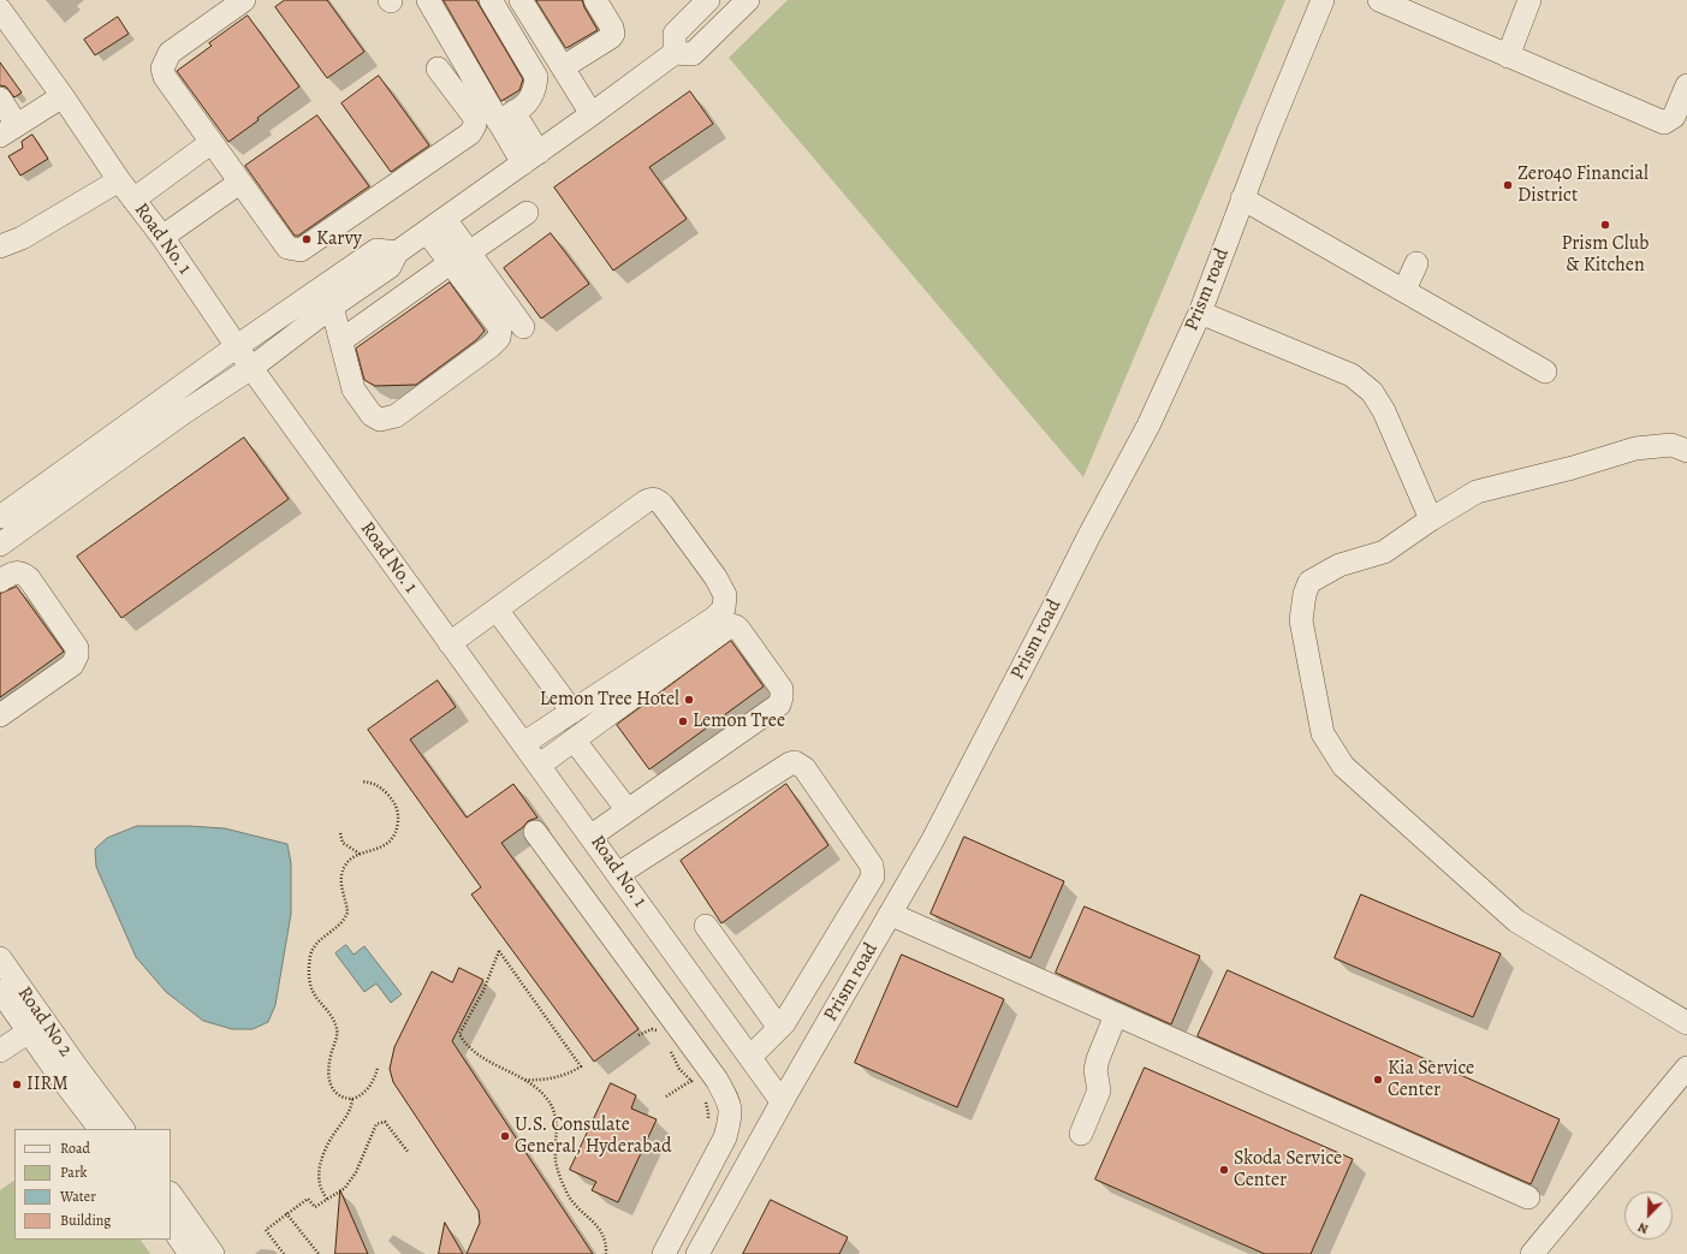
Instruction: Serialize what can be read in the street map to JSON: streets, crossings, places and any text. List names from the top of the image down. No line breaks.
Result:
{"streets":{"street":["Road No. 1","Prism road","Road No 2"]},"crossings":[["Road No. 1","Prism road"]],"places":["Zero40 Financial District","Prism Club & Kitchen","Karvy","Lemon Tree Hotel","Lemon Tree","Kia Service Center","IIRM","U.S. Consulate General, Hyderabad","Skoda Service Center"],"legend":["Road","Park","Water","Building"],"north":"bottom left"}
